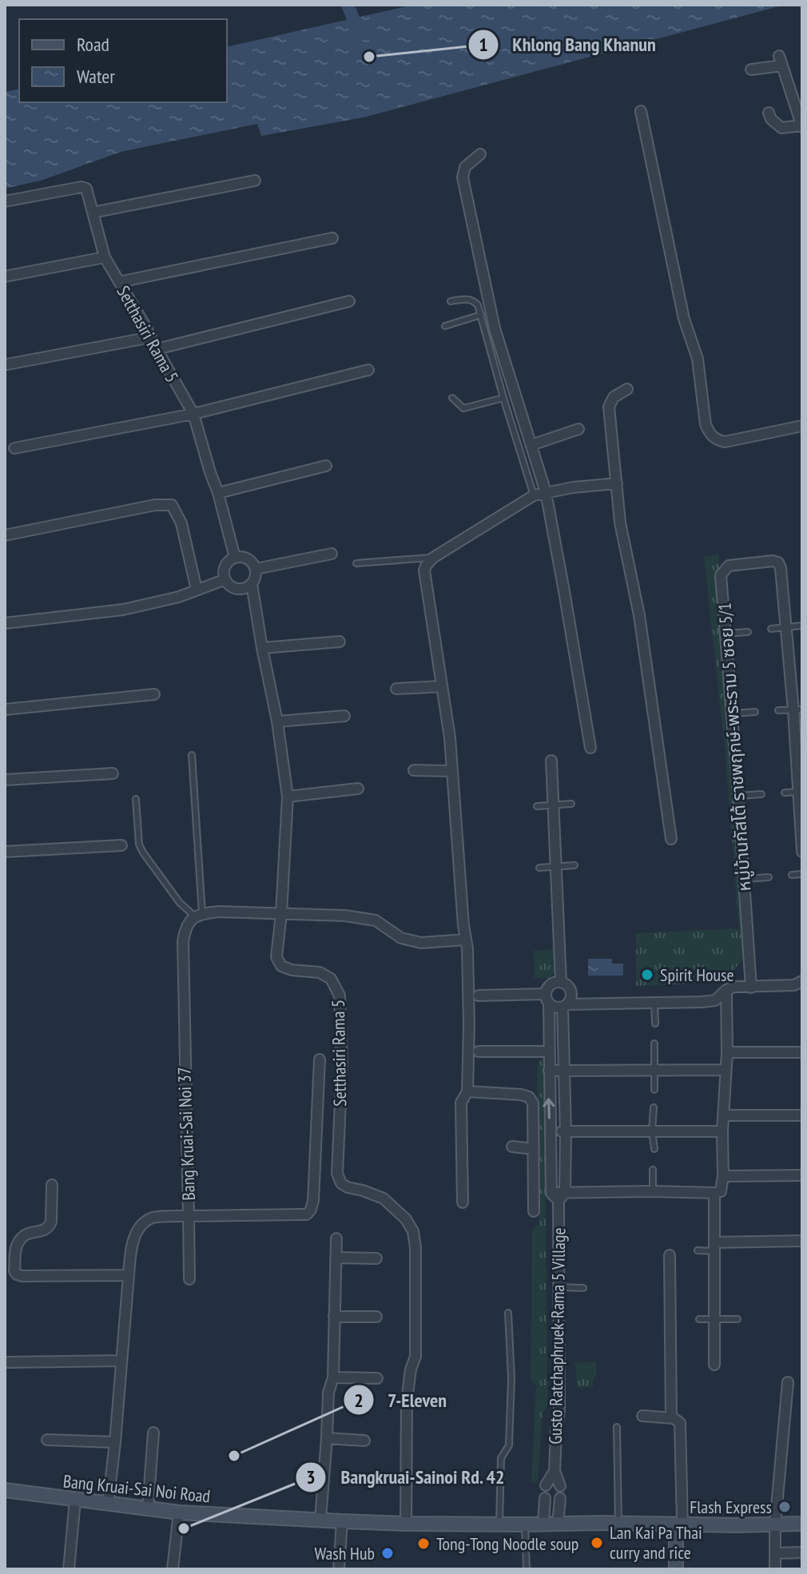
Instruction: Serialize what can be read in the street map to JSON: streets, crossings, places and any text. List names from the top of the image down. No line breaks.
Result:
{"streets":{"main road":["Bang Kruai-Sai Noi Road"],"street":["Setthasiri Rama 5","หมู่บ้านกัสโต้ ราชพฤกษ์-พระราม 5 ซอย 5/1","Bang Kruai-Sai Noi 37","Gusto Ratchaphruek-Rama 5 Village"]},"crossings":[["Setthasiri Rama 5","Bang Kruai-Sai Noi Road"],["Bang Kruai-Sai Noi 37","Bang Kruai-Sai Noi Road"]],"places":["Khlong Bang Khanun","Spirit House","7-Eleven","Flash Express","Bangkruai-Sainoi Rd. 42","Lan Kai Pa Thai curry and rice","Tong-Tong Noodle soup","Wash Hub"],"legend":["Road","Water"]}
